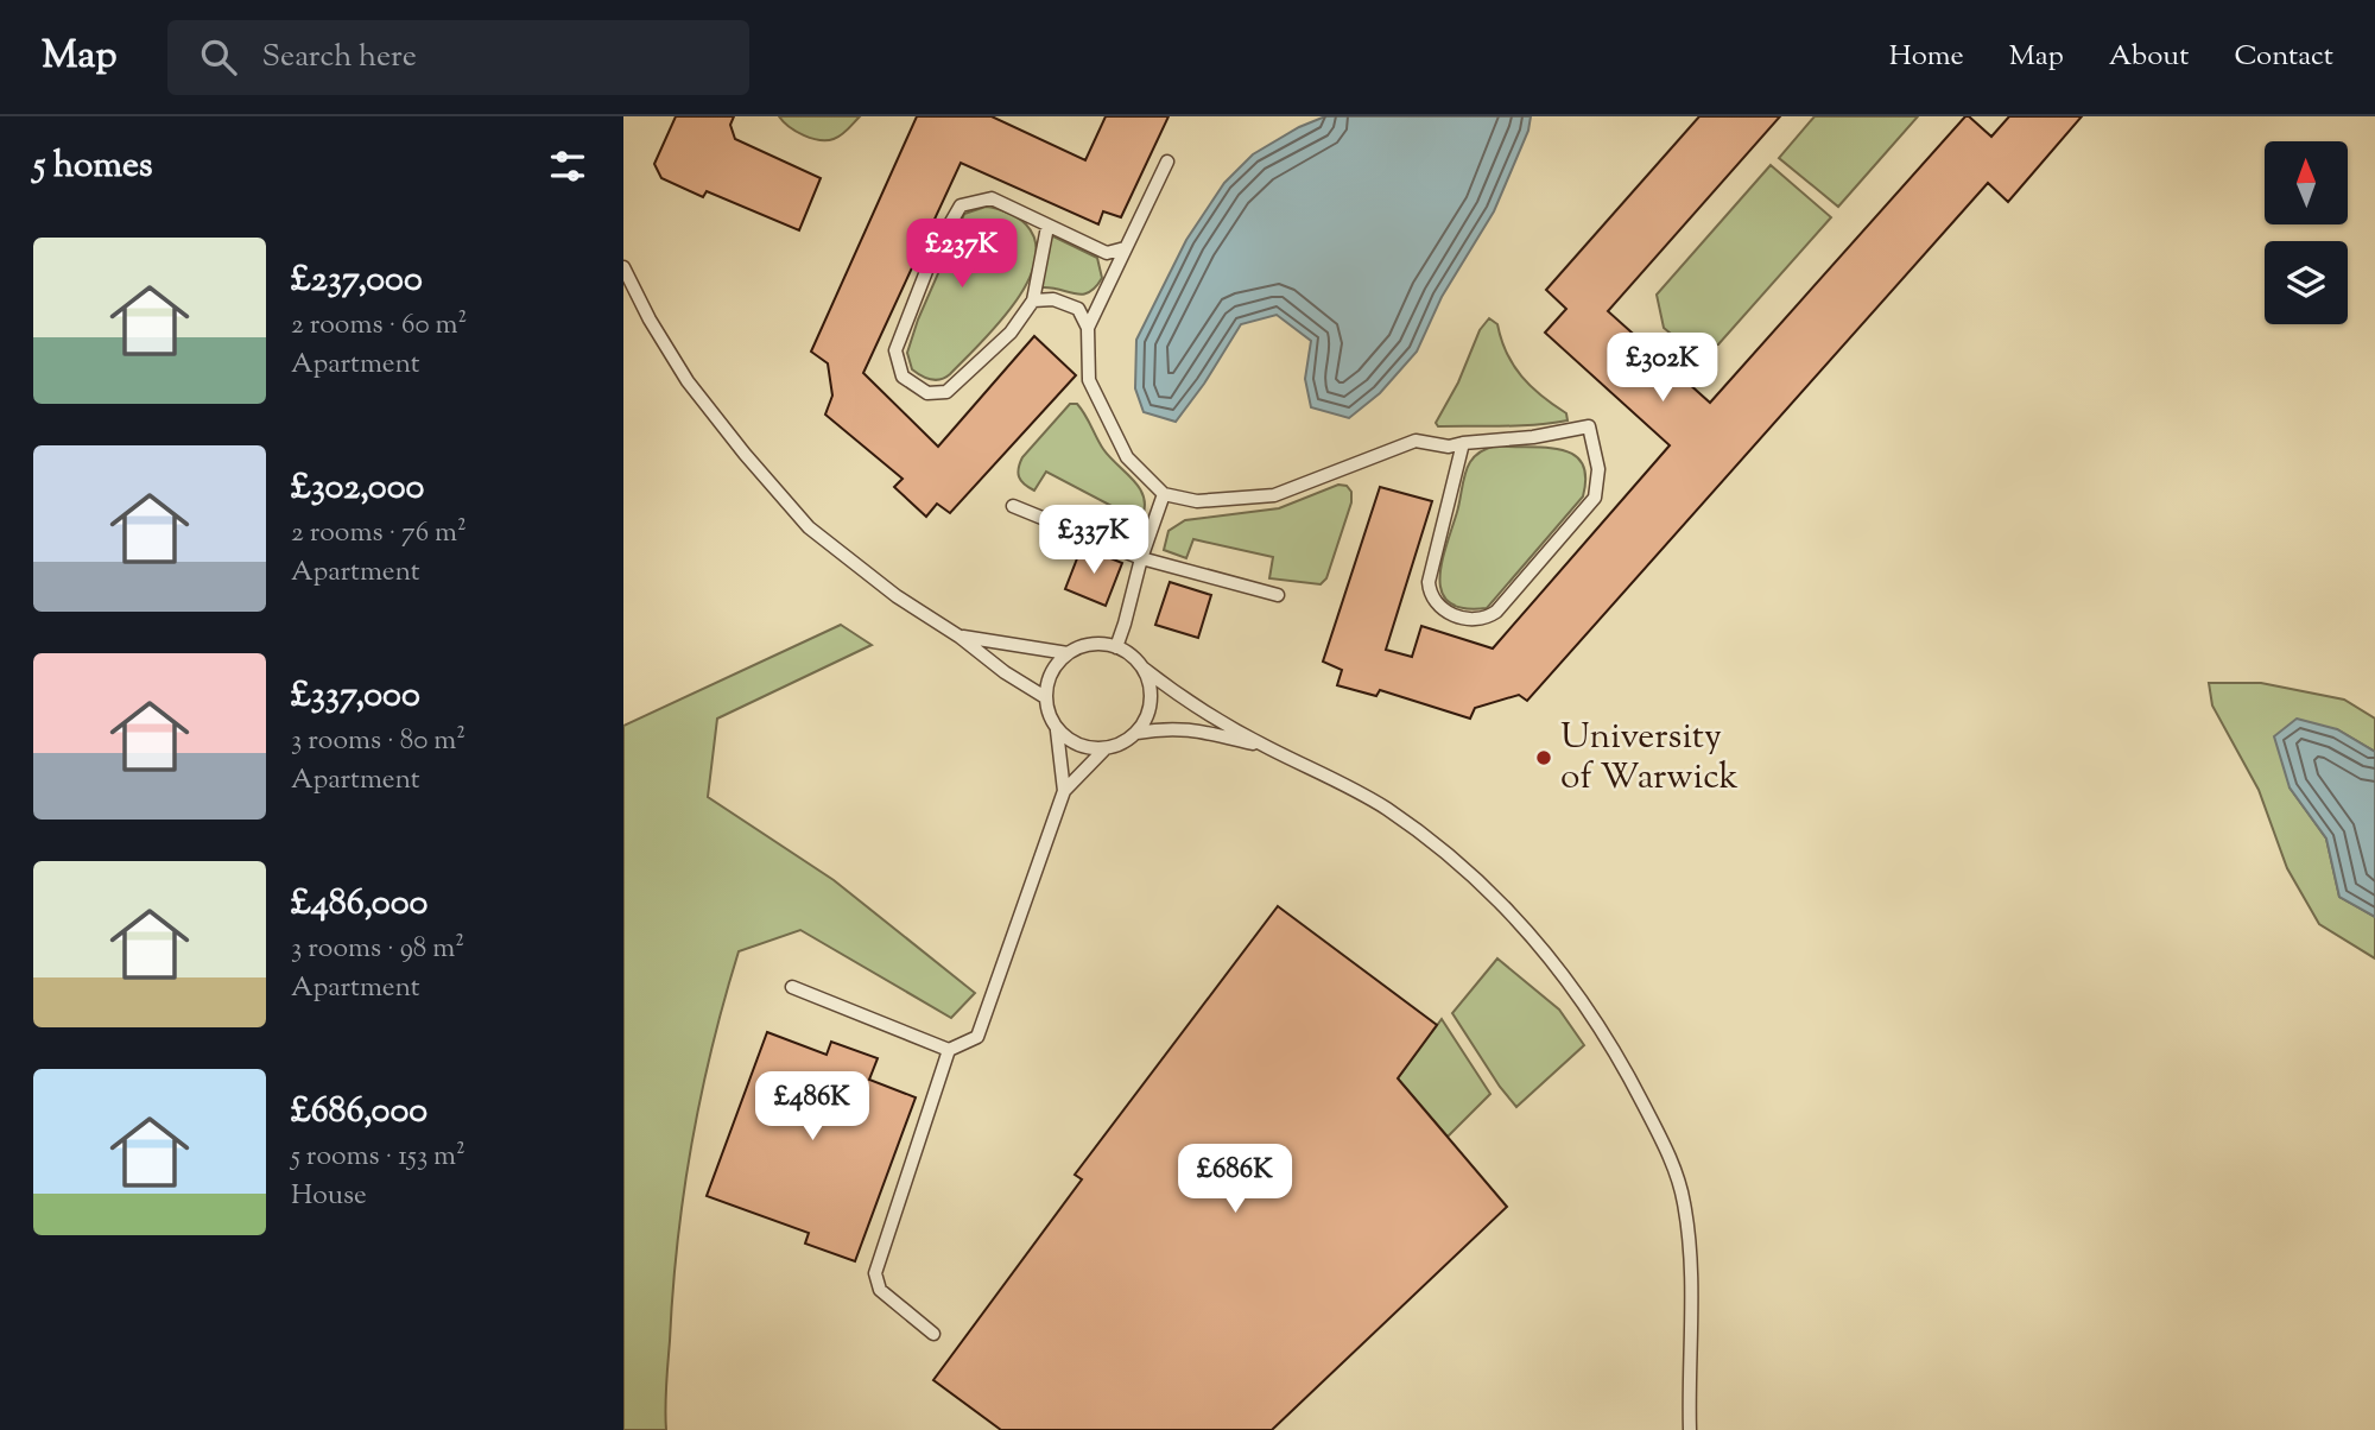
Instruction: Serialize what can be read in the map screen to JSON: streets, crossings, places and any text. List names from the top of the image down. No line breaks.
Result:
{"places":["University of Warwick"],"north":"top","page":{"header":"Map","search":"Search here","nav":["Home","Map","About","Contact"],"heading":"5 homes","list":[{"name":"£237,000","note":"2 rooms · 60 m² · Apartment"},{"name":"£302,000","note":"2 rooms · 76 m² · Apartment"},{"name":"£337,000","note":"3 rooms · 80 m² · Apartment"},{"name":"£486,000","note":"3 rooms · 98 m² · Apartment"},{"name":"£686,000","note":"5 rooms · 153 m² · House"}],"price":["£237K","£302K","£337K","£486K","£686K"]}}
